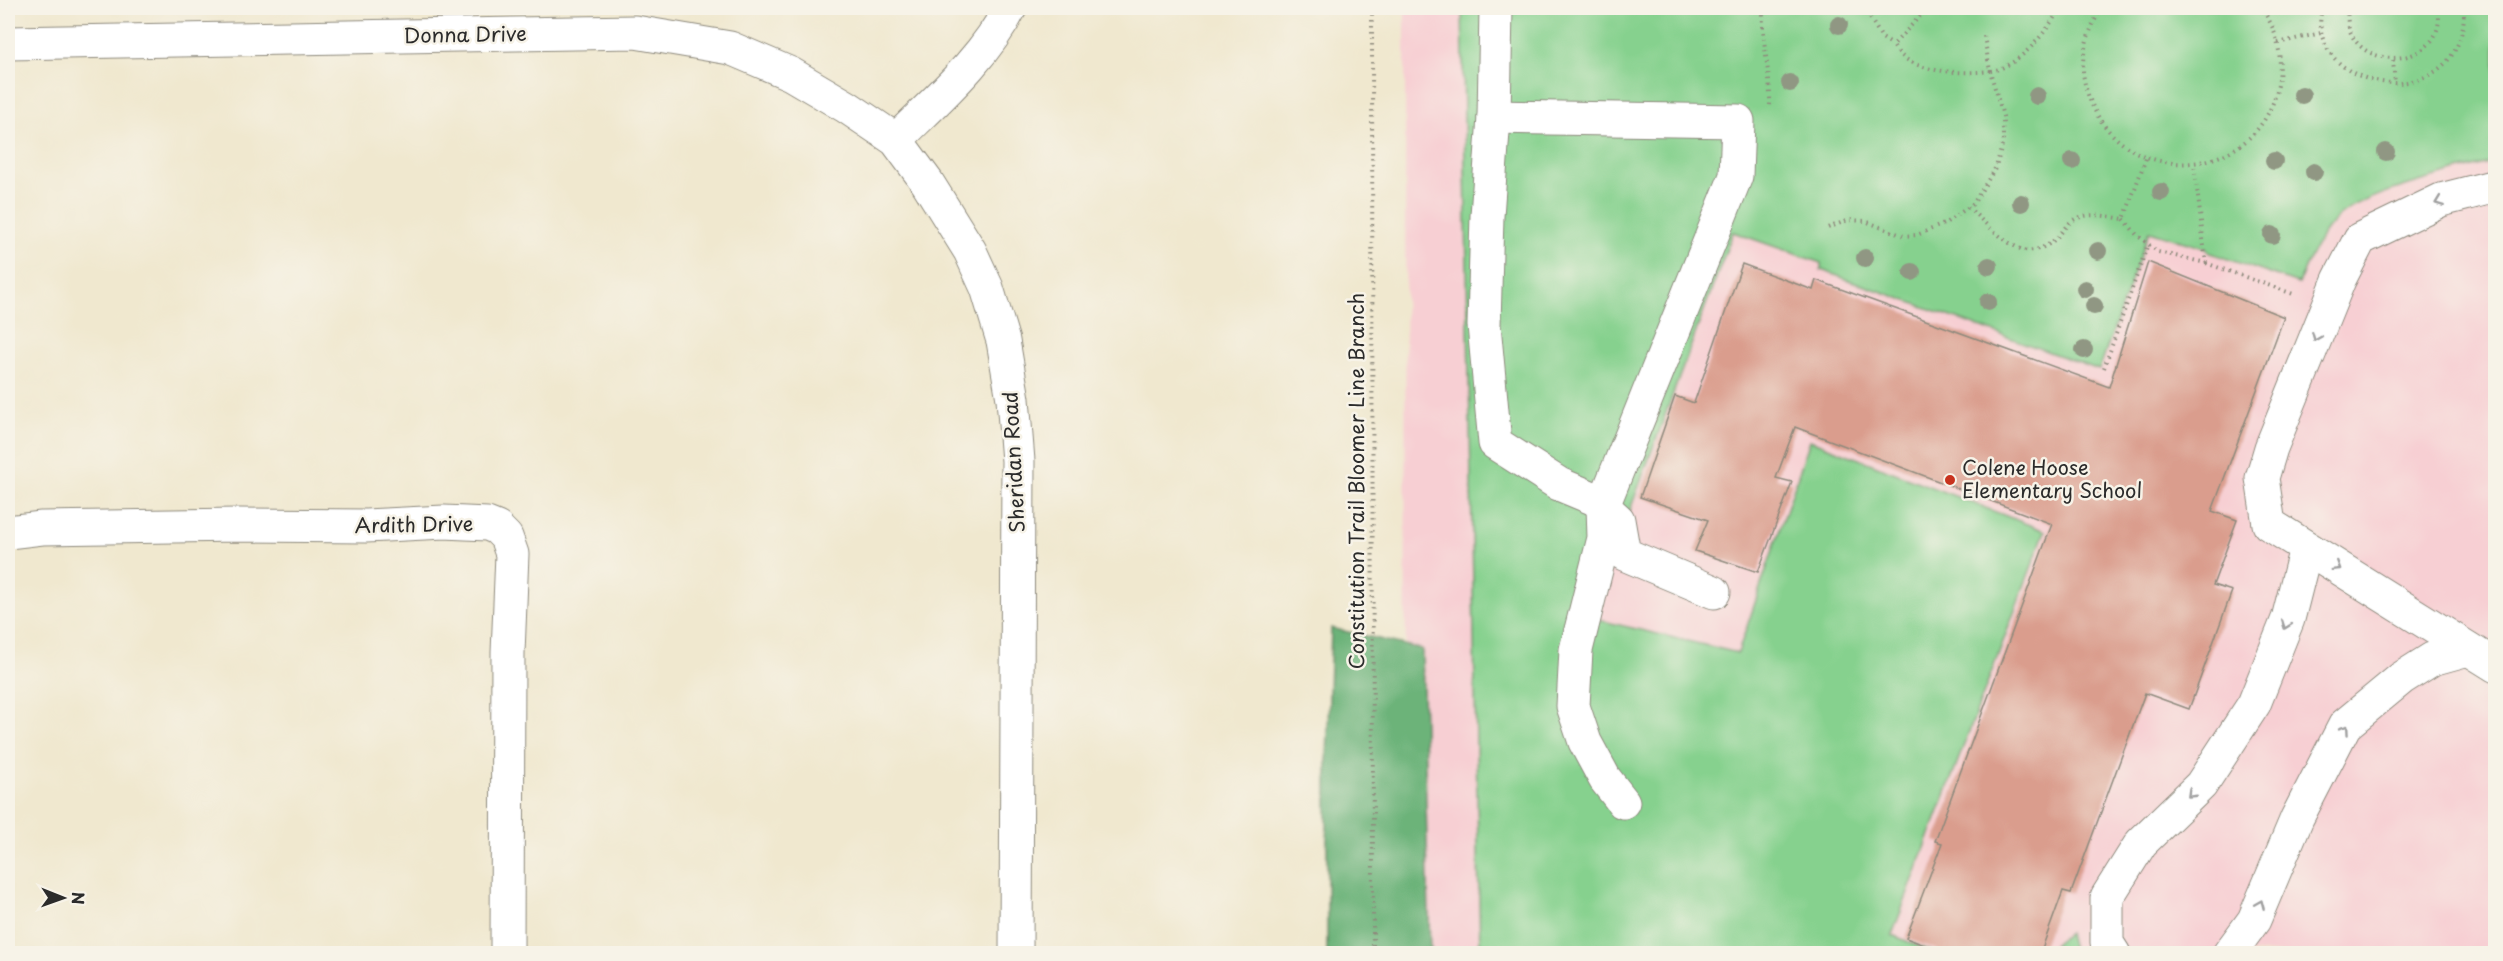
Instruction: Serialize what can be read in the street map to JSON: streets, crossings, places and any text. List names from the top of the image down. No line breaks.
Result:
{"streets":{"street":["Donna Drive","Sheridan Road","Ardith Drive"],"path":["Constitution Trail Bloomer Line Branch"]},"crossings":[["Donna Drive","Sheridan Road"]],"places":["Colene Hoose Elementary School"],"north":"right"}
